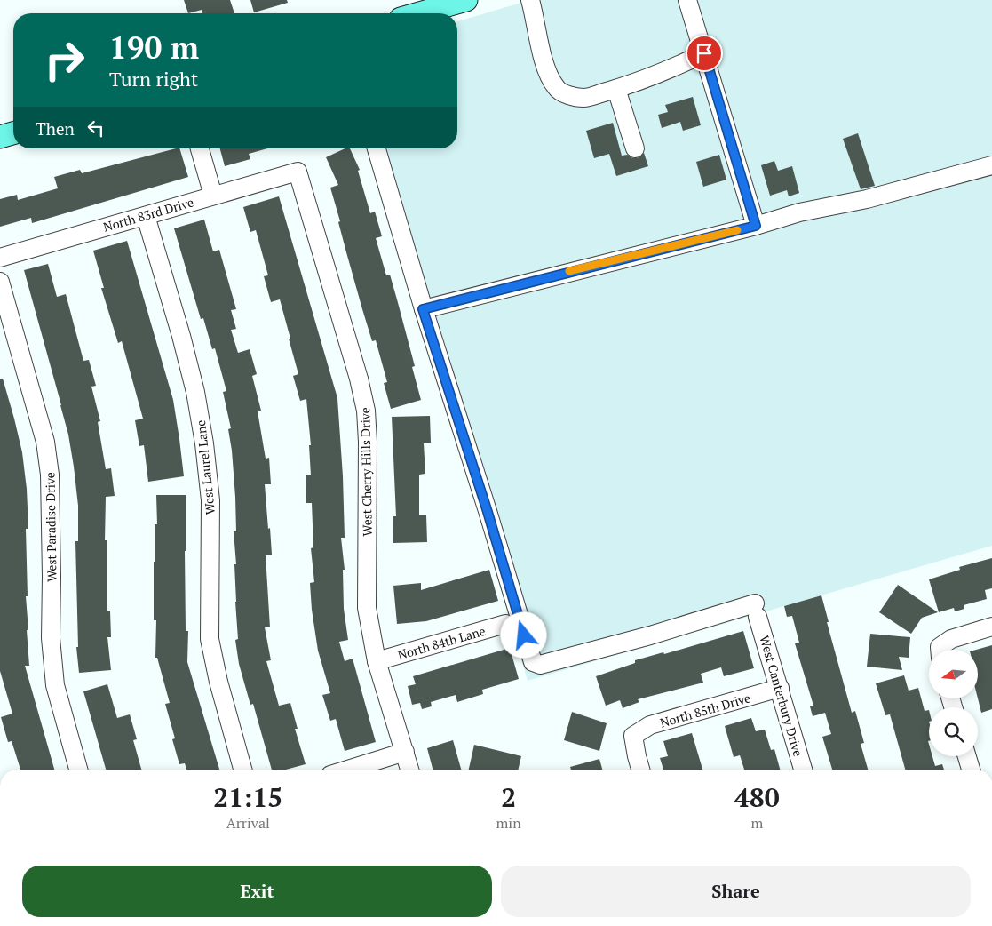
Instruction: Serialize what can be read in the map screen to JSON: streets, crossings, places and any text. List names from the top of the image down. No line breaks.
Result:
{"streets":{"street":["North 83rd Drive","West Laurel Lane","West Cherry Hills Drive","West Paradise Drive","North 84th Lane","West Canterbury Drive","North 85th Drive"]},"crossings":[["North 83rd Drive","West Laurel Lane"],["North 83rd Drive","West Cherry Hills Drive"],["West Cherry Hills Drive","North 84th Lane"],["West Canterbury Drive","North 85th Drive"]],"north":"left","page":{"turn":["190 m","Turn right"],"then":"Then","eta":["21:15","Arrival","2","min","480","m"],"buttons":["Exit","Share"]}}
